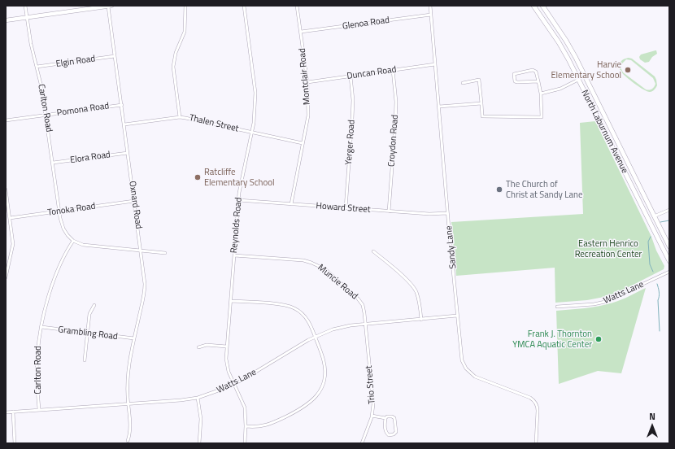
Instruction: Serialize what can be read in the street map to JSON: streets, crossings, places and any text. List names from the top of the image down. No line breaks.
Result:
{"streets":{"main road":["North Laburnum Avenue"],"street":["Glenoa Road","Elgin Road","Duncan Road","Montclair Road","Carlton Road","Pomona Road","Thalen Street","Croydon Road","Yerger Road","Elora Road","Oxnard Road","Howard Street","Tonoka Road","Reynolds Road","Sandy Lane","Muncie Road","Watts Lane","Grambling Road","Trio Street"]},"crossings":[["Glenoa Road","Montclair Road"],["Glenoa Road","Sandy Lane"],["Elgin Road","Carlton Road"],["Elgin Road","Oxnard Road"],["Duncan Road","Montclair Road"],["Duncan Road","Croydon Road"],["Duncan Road","Yerger Road"],["Duncan Road","Sandy Lane"],["Montclair Road","Thalen Street"],["Montclair Road","Howard Street"],["Carlton Road","Pomona Road"],["Carlton Road","Elora Road"],["Carlton Road","Tonoka Road"],["Carlton Road","Watts Lane"],["Carlton Road","Grambling Road"],["Pomona Road","Oxnard Road"],["Thalen Street","Oxnard Road"],["Thalen Street","Reynolds Road"],["Croydon Road","Howard Street"],["Yerger Road","Howard Street"],["Elora Road","Oxnard Road"],["Oxnard Road","Tonoka Road"],["Oxnard Road","Watts Lane"],["Oxnard Road","Grambling Road"],["Howard Street","Reynolds Road"],["Howard Street","Sandy Lane"],["Reynolds Road","Muncie Road"],["Reynolds Road","Watts Lane"],["Sandy Lane","Watts Lane"],["Muncie Road","Watts Lane"],["Muncie Road","Trio Street"],["Watts Lane","Trio Street"]],"parks":["Eastern Henrico Recreation Center"],"places":["Harvie Elementary School","Ratcliffe Elementary School","The Church of Christ at Sandy Lane","Frank J. Thornton YMCA Aquatic Center"],"north":"top"}
